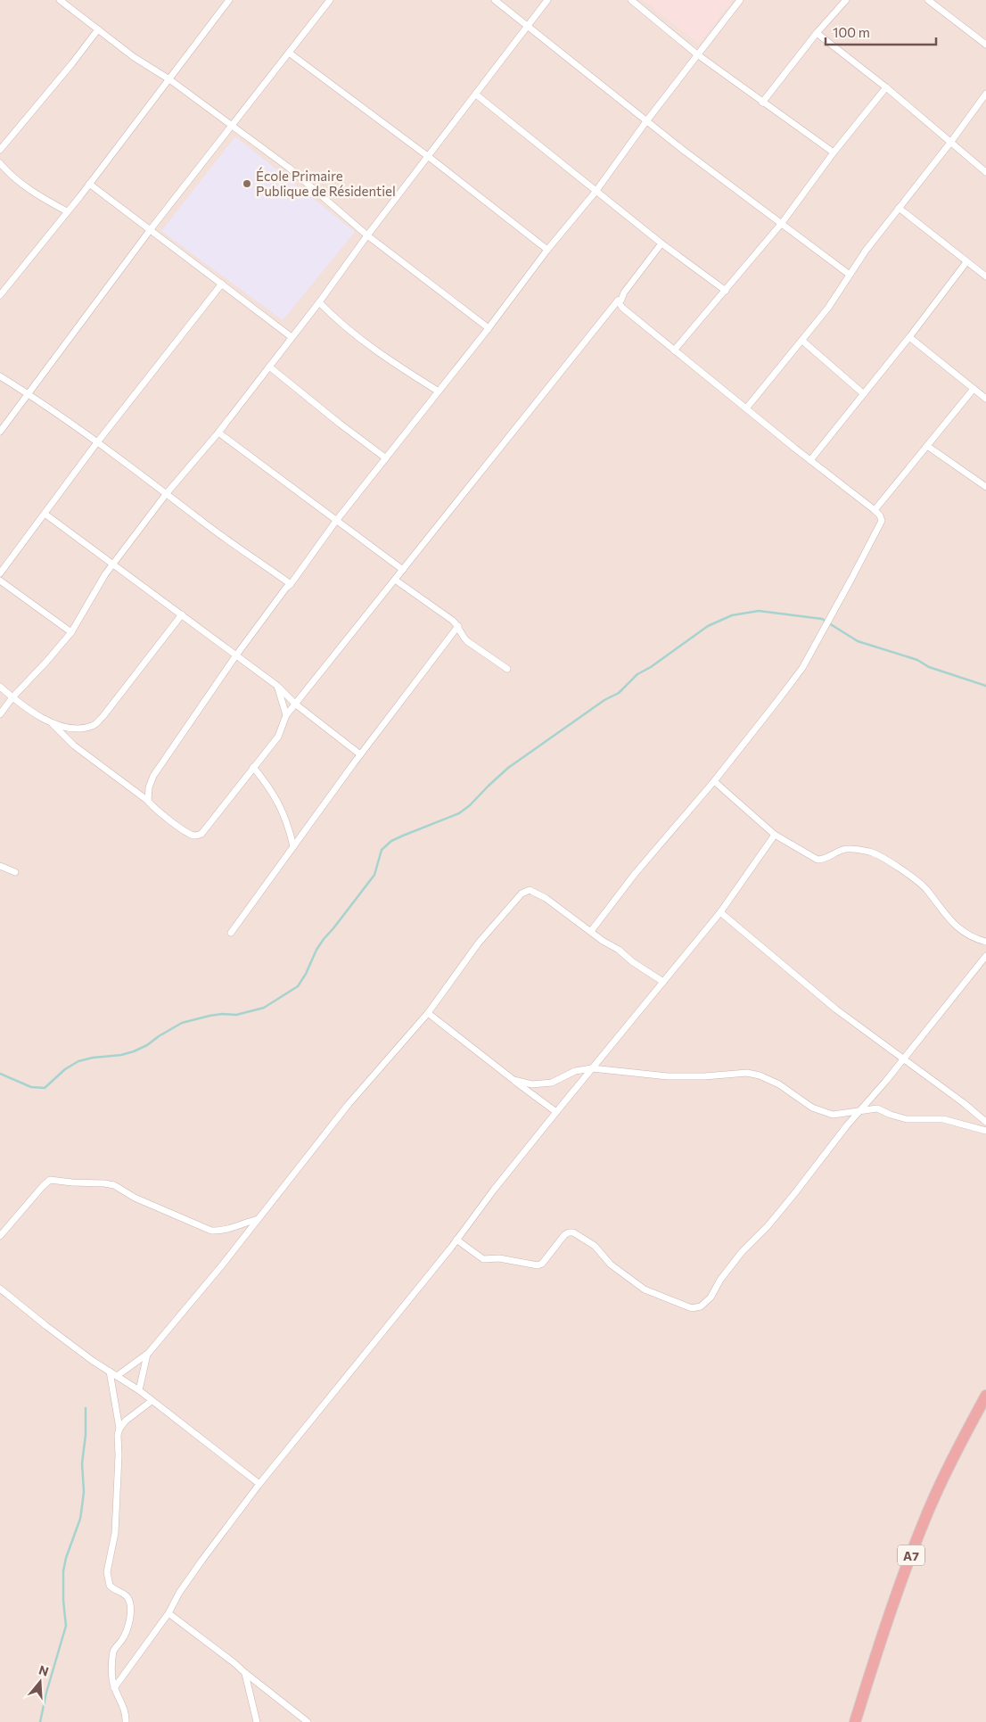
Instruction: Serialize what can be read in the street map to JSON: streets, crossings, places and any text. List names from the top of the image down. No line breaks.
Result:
{"streets":{"highway":["A7"]},"places":["École Primaire Publique de Résidentiel"],"scale_bar":"100 m","north":"top"}
